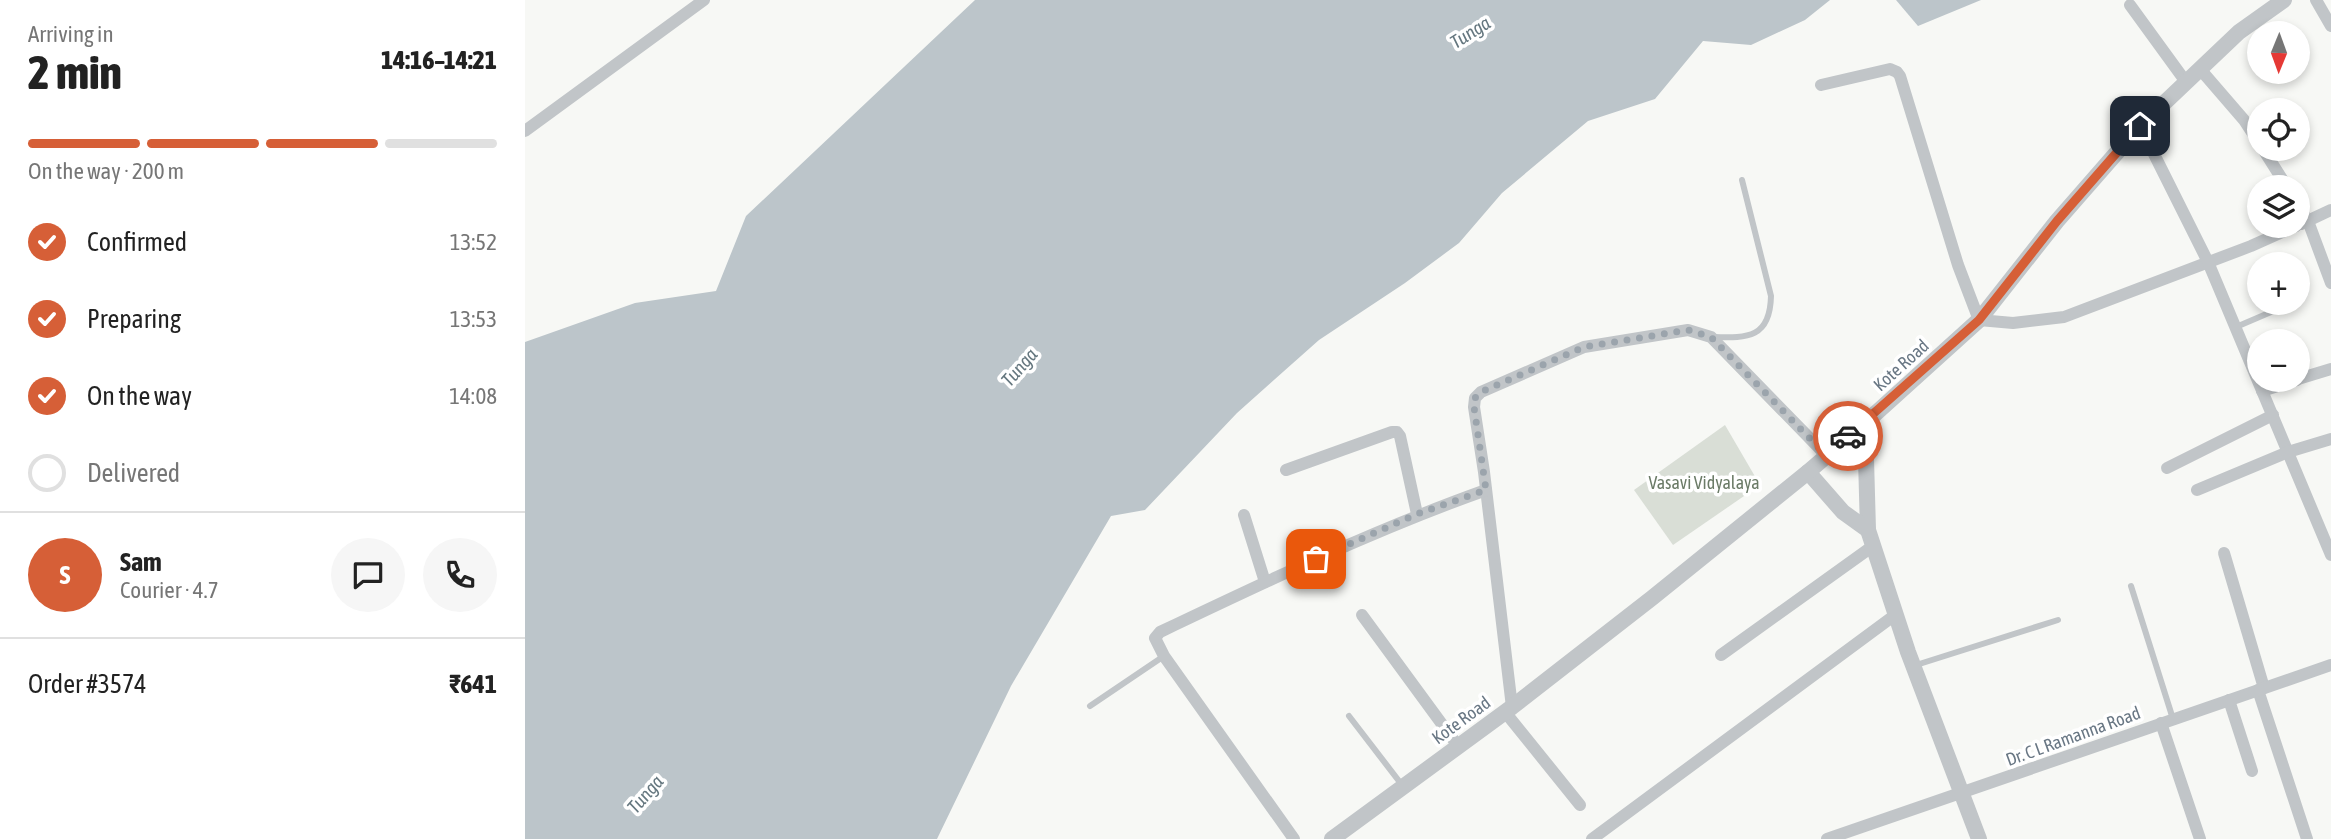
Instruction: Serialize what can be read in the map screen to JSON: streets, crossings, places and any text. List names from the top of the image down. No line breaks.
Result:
{"streets":{"street":["Kote Road","Dr. C L Ramanna Road"]},"water":["Tunga"],"parks":["Vasavi Vidyalaya"],"north":"bottom","page":{"heading":["2 min","Arriving in","14:16–14:21"],"panel":["Sam","Courier · 4.7","Order #3574","₹641"],"map_buttons":["+","−"],"bar":"On the way · 200 m","list":[["Confirmed","13:52"],["Preparing","13:53"],["On the way","14:08"],"Delivered"],"round":"S"}}
